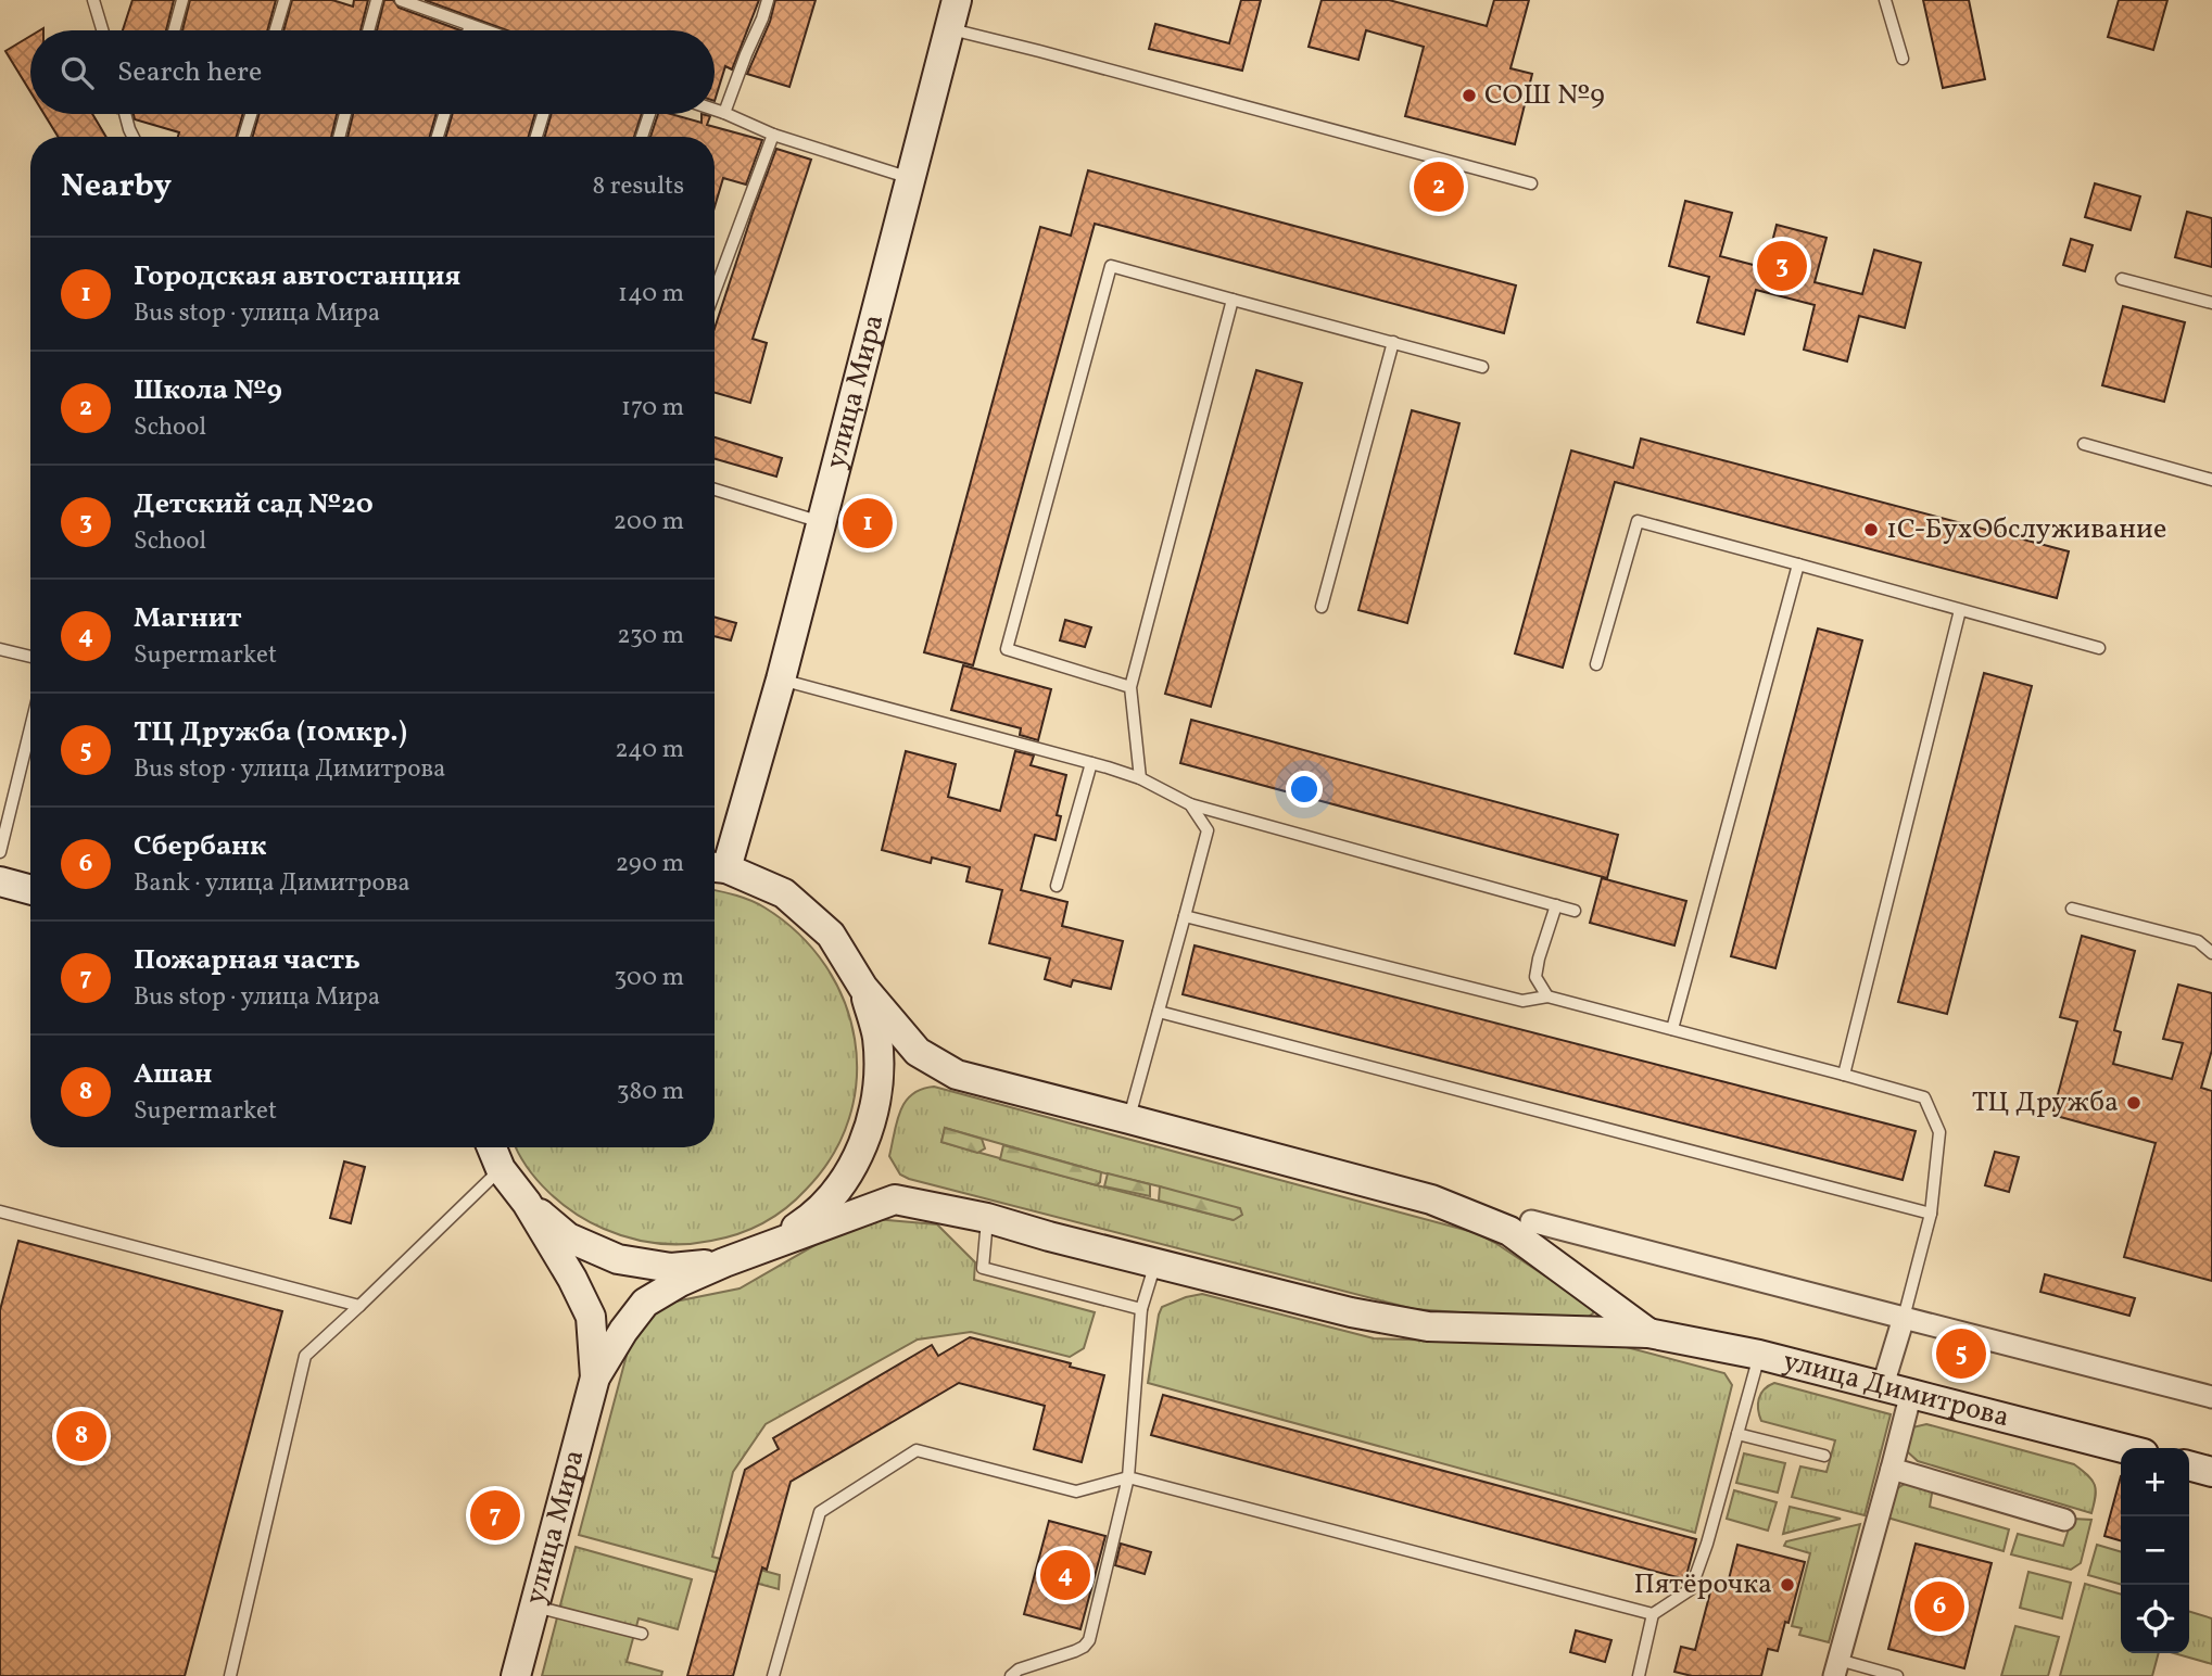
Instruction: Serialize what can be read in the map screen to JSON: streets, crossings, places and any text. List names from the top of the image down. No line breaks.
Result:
{"streets":{"main road":["улица Мира","улица Димитрова"]},"places":["СОШ №9","1С-БухОбслуживание","ТЦ Дружба","Пятёрочка"],"page":{"search":"Search here","heading":["Nearby","8 results"],"pins":["2","3","1","5","8","7","4","6"],"list":[{"mark":"1","name":"Городская автостанция","note":"Bus stop · улица Мира","value":"140 m"},{"mark":"2","name":"Школа №9","note":"School","value":"170 m"},{"mark":"3","name":"Детский сад №20","note":"School","value":"200 m"},{"mark":"4","name":"Магнит","note":"Supermarket","value":"230 m"},{"mark":"5","name":"ТЦ Дружба (10мкр.)","note":"Bus stop · улица Димитрова","value":"240 m"},{"mark":"6","name":"Сбербанк","note":"Bank · улица Димитрова","value":"290 m"},{"mark":"7","name":"Пожарная часть","note":"Bus stop · улица Мира","value":"300 m"},{"mark":"8","name":"Ашан","note":"Supermarket","value":"380 m"}],"map_buttons":["+","−"]}}
